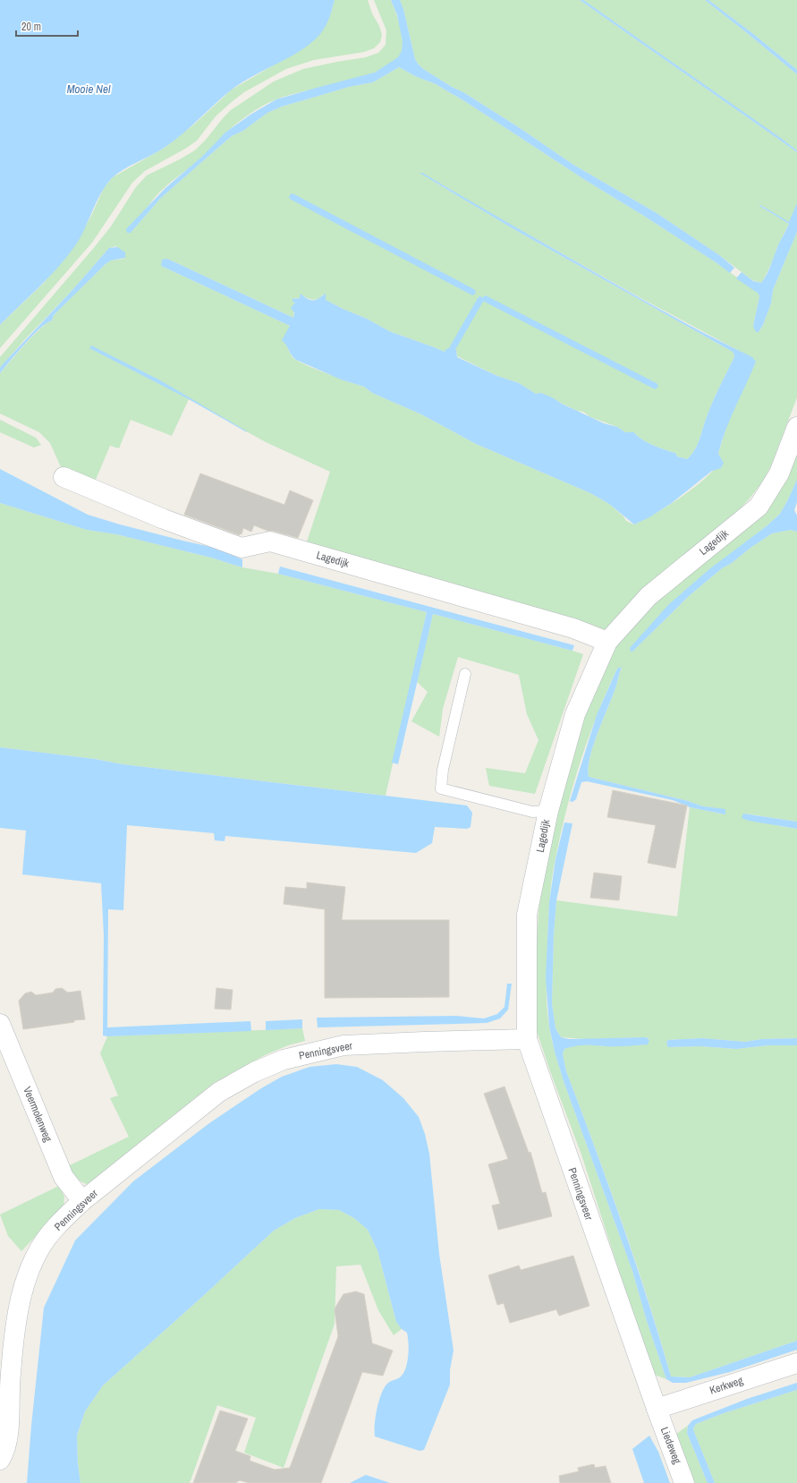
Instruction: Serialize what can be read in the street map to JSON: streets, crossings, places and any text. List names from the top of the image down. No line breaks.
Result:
{"streets":{"street":["Lagedijk","Penningsveer","Veermolenweg","Kerkweg","Liedeweg"]},"crossings":[["Lagedijk","Penningsveer"],["Penningsveer","Veermolenweg"],["Penningsveer","Kerkweg"],["Penningsveer","Liedeweg"],["Kerkweg","Liedeweg"]],"water":["Mooie Nel"],"scale_bar":"20 m"}
